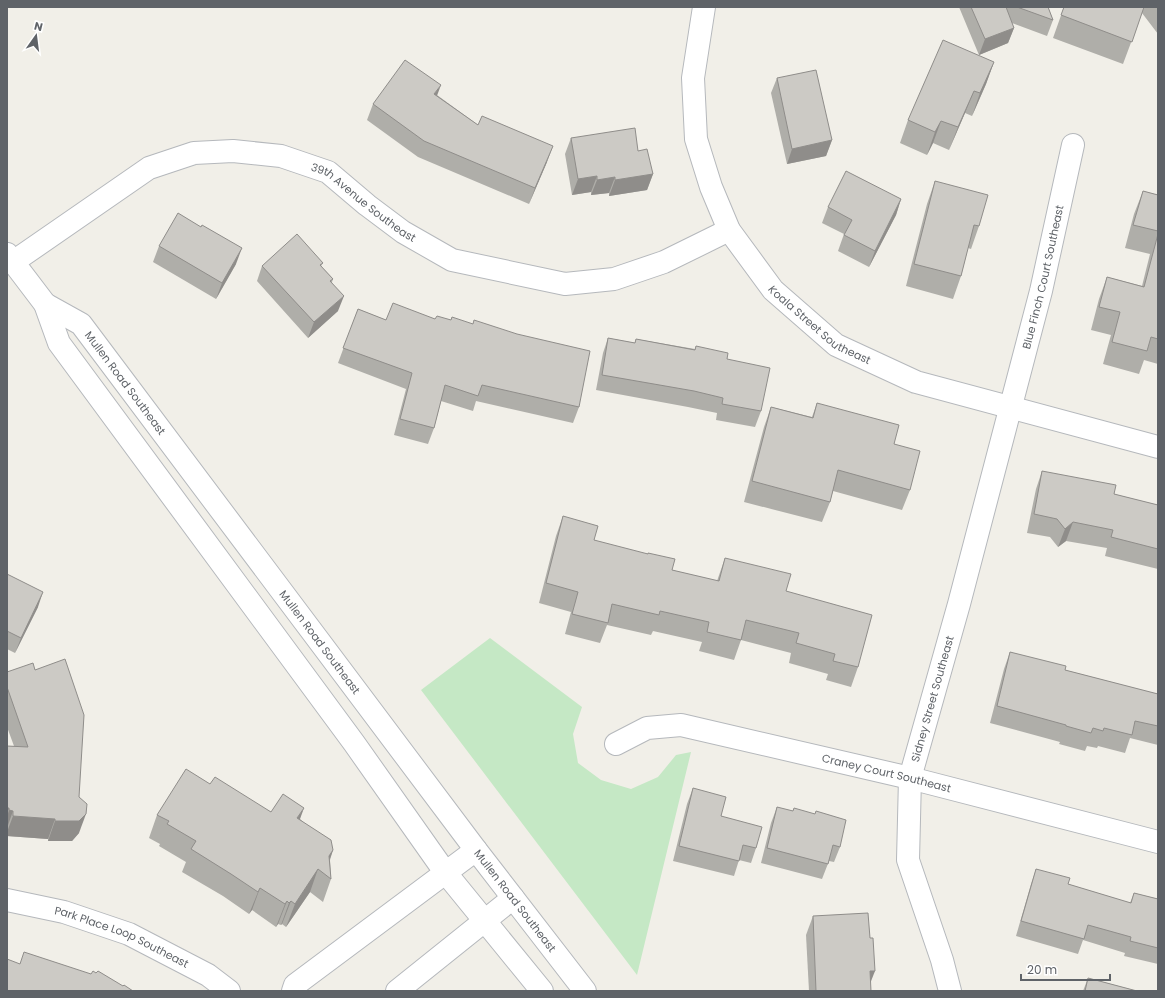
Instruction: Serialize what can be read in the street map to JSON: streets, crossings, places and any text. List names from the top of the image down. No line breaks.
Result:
{"streets":{"street":["39th Avenue Southeast","Blue Finch Court Southeast","Koala Street Southeast","Mullen Road Southeast","Sidney Street Southeast","Craney Court Southeast","Park Place Loop Southeast"]},"crossings":[["39th Avenue Southeast","Koala Street Southeast"],["39th Avenue Southeast","Mullen Road Southeast"],["Blue Finch Court Southeast","Koala Street Southeast"],["Blue Finch Court Southeast","Sidney Street Southeast"],["Koala Street Southeast","Sidney Street Southeast"],["Sidney Street Southeast","Craney Court Southeast"]],"scale_bar":"20 m","north":"top"}
